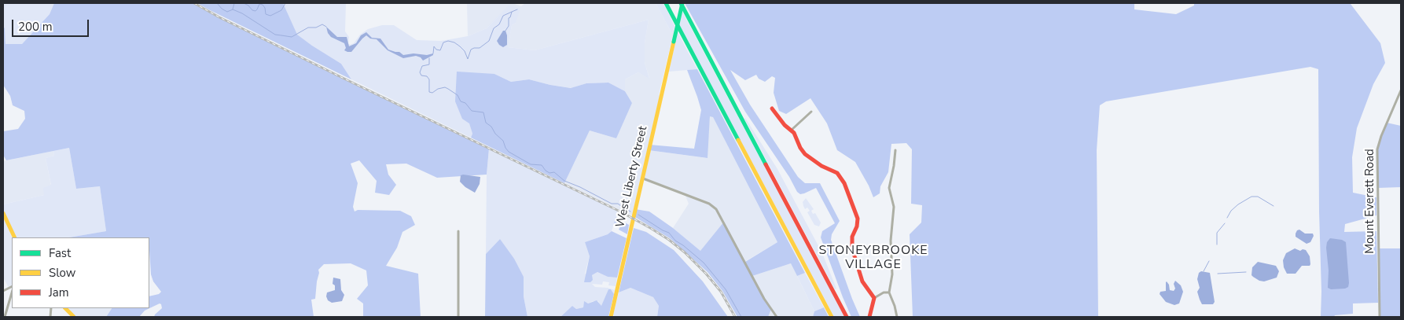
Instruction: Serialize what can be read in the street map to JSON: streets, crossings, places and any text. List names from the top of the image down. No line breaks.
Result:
{"streets":{"main road":["West Liberty Street"],"street":["Mount Everett Road"]},"districts":["STONEYBROOKE VILLAGE"],"legend":["Fast","Slow","Jam"],"scale_bar":"200 m"}
